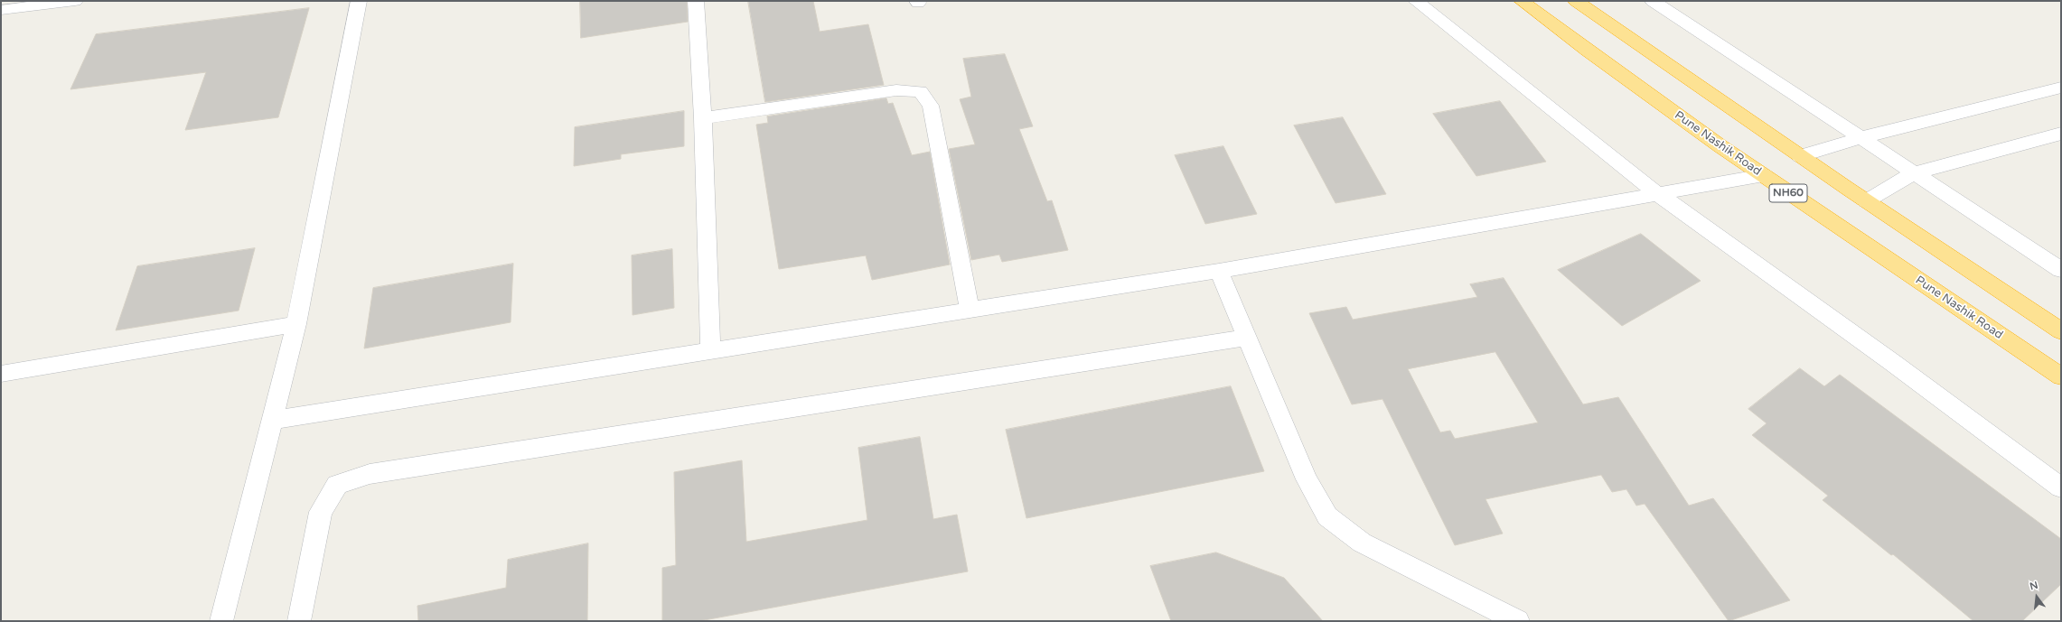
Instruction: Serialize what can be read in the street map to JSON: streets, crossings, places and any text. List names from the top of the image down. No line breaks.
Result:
{"streets":{"highway":["Pune Nashik Road","NH60"]},"north":"top"}
